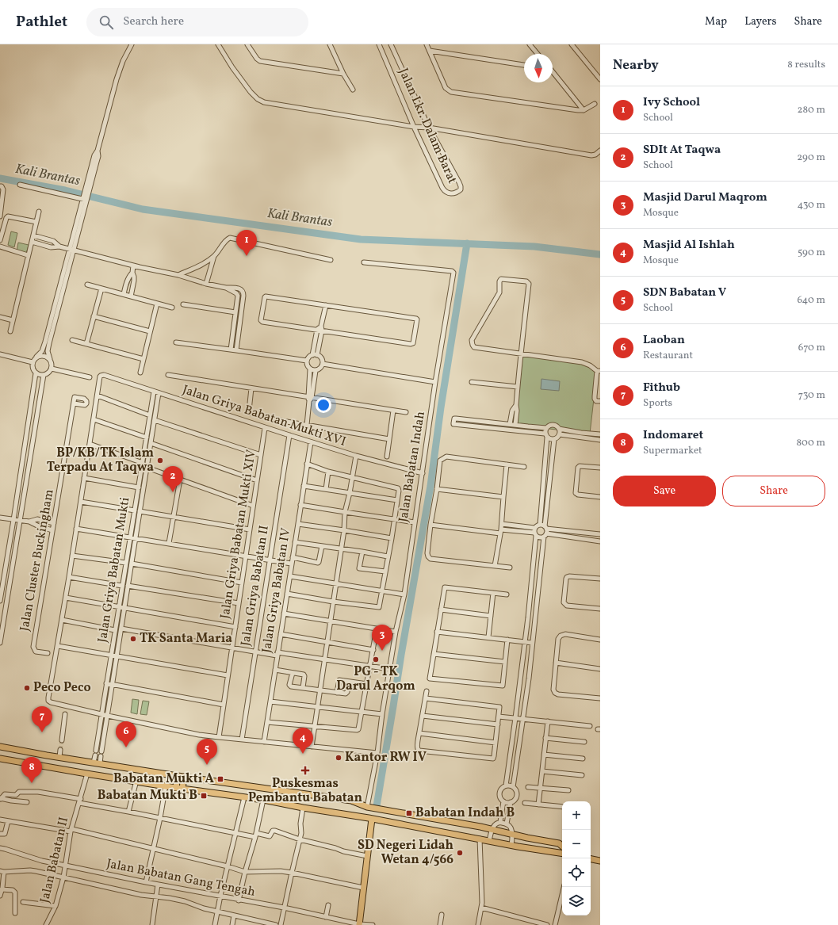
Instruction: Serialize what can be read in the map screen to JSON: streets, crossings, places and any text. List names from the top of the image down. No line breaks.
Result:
{"streets":{"street":["Jalan Lkr. Dalam Barat","Jalan Griya Babatan Mukti XVI","Jalan Babatan Indah","Jalan Griya Babatan Mukti XIV","Jalan Cluster Buckingham","Jalan Griya Babatan Mukti","Jalan Griya Babatan II","Jalan Griya Babatan IV","Jalan Babatan II","Jalan Babatan Gang Tengah"]},"crossings":[["Jalan Griya Babatan Mukti XVI","Jalan Babatan Indah"],["Jalan Griya Babatan Mukti XVI","Jalan Griya Babatan Mukti XIV"],["Jalan Griya Babatan Mukti XVI","Jalan Griya Babatan Mukti"],["Jalan Griya Babatan Mukti XVI","Jalan Griya Babatan II"],["Jalan Griya Babatan Mukti XVI","Jalan Griya Babatan IV"],["Jalan Babatan II","Jalan Babatan Gang Tengah"]],"water":["Kali Brantas"],"places":{"other":["BP/KB/TK Islam Terpadu At Taqwa","TK Santa Maria","PG - TK Darul Arqom","Peco Peco","Kantor RW IV","SD Negeri Lidah Wetan 4/566"],"health":["Puskesmas Pembantu Babatan"],"transit":["Babatan Mukti A","Babatan Mukti B","Babatan Indah B"]},"north":"bottom","page":{"header":"Pathlet","search":"Search here","nav":["Map","Layers","Share"],"heading":["Nearby","8 results"],"list":[{"mark":"1","name":"Ivy School","note":"School","value":"280 m"},{"mark":"2","name":"SDIt At Taqwa","note":"School","value":"290 m"},{"mark":"3","name":"Masjid Darul Maqrom","note":"Mosque","value":"430 m"},{"mark":"4","name":"Masjid Al Ishlah","note":"Mosque","value":"590 m"},{"mark":"5","name":"SDN Babatan V","note":"School","value":"640 m"},{"mark":"6","name":"Laoban","note":"Restaurant","value":"670 m"},{"mark":"7","name":"Fithub","note":"Sports","value":"730 m"},{"mark":"8","name":"Indomaret","note":"Supermarket","value":"800 m"}],"pins":["1","2","3","7","6","4","5","8"],"buttons":["Save","Share"],"map_buttons":["+","−"]}}
